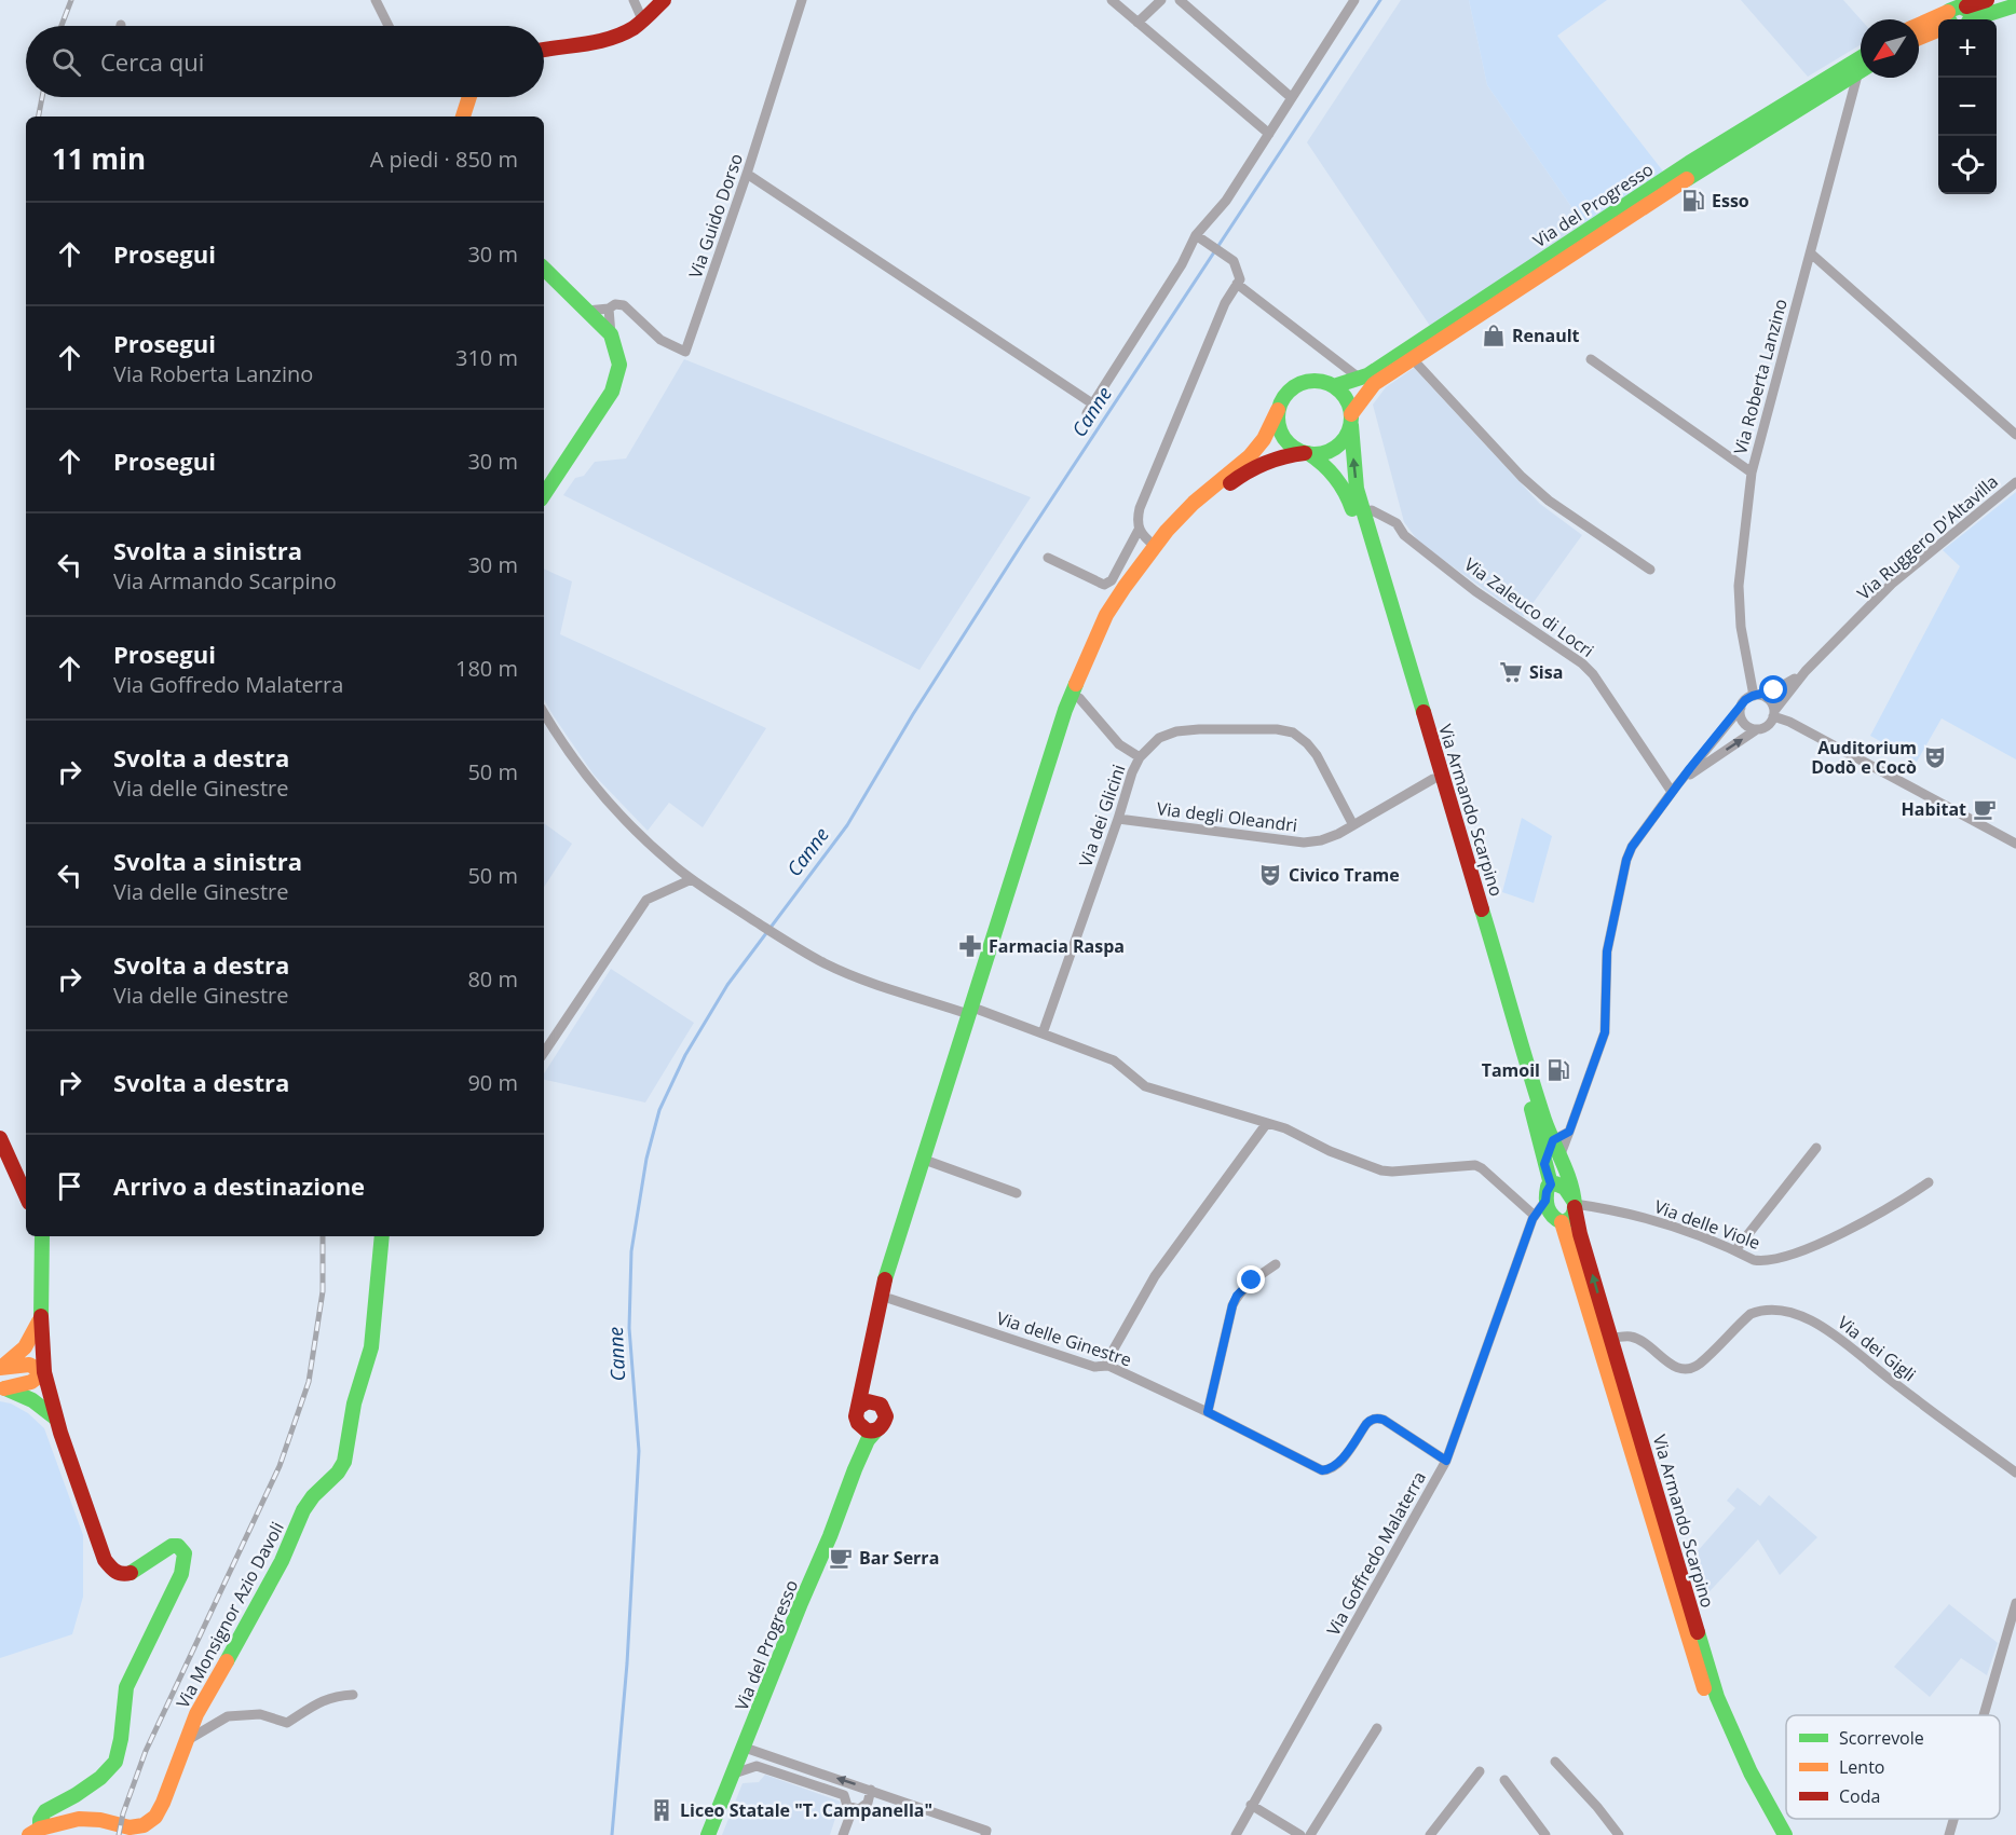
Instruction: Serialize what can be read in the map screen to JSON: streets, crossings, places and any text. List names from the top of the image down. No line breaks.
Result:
{"streets":{"street":["Via del Progresso","Via Guido Dorso","Via Roberta Lanzino","Via Ruggero D'Altavilla","Via Zaleuco di Locri","Via Armando Scarpino","Via dei Glicini","Via degli Oleandri","Via delle Viole","Via delle Ginestre","Via dei Gigli","Via Goffredo Malaterra","Via Monsignor Azio Davoli"]},"crossings":[["Via del Progresso","Via Armando Scarpino"],["Via Roberta Lanzino","Via Ruggero D'Altavilla"],["Via Zaleuco di Locri","Via Armando Scarpino"],["Via Armando Scarpino","Via degli Oleandri"],["Via Armando Scarpino","Via delle Viole"],["Via Armando Scarpino","Via dei Gigli"],["Via Armando Scarpino","Via Goffredo Malaterra"],["Via dei Glicini","Via degli Oleandri"],["Via delle Viole","Via Goffredo Malaterra"],["Via delle Ginestre","Via Goffredo Malaterra"]],"water":["Canne"],"places":{"fuel station":["Esso","Tamoil"],"shop":["Renault"],"supermarket":["Sisa"],"theatre":["Auditorium Dodò e Cocò","Civico Trame"],"cafe":["Habitat","Bar Serra"],"pharmacy":["Farmacia Raspa"],"building":["Liceo Statale \"T. Campanella\""]},"legend":["Scorrevole","Lento","Coda"],"north":"bottom left","page":{"map_buttons":["+","−"],"search":"Cerca qui","heading":["11 min","A piedi · 850 m"],"list":[["Prosegui","30 m"],["Prosegui","Via Roberta Lanzino","310 m"],["Prosegui","30 m"],["Svolta a sinistra","Via Armando Scarpino","30 m"],["Prosegui","Via Goffredo Malaterra","180 m"],["Svolta a destra","Via delle Ginestre","50 m"],["Svolta a sinistra","Via delle Ginestre","50 m"],["Svolta a destra","Via delle Ginestre","80 m"],["Svolta a destra","90 m"],"Arrivo a destinazione"]}}
